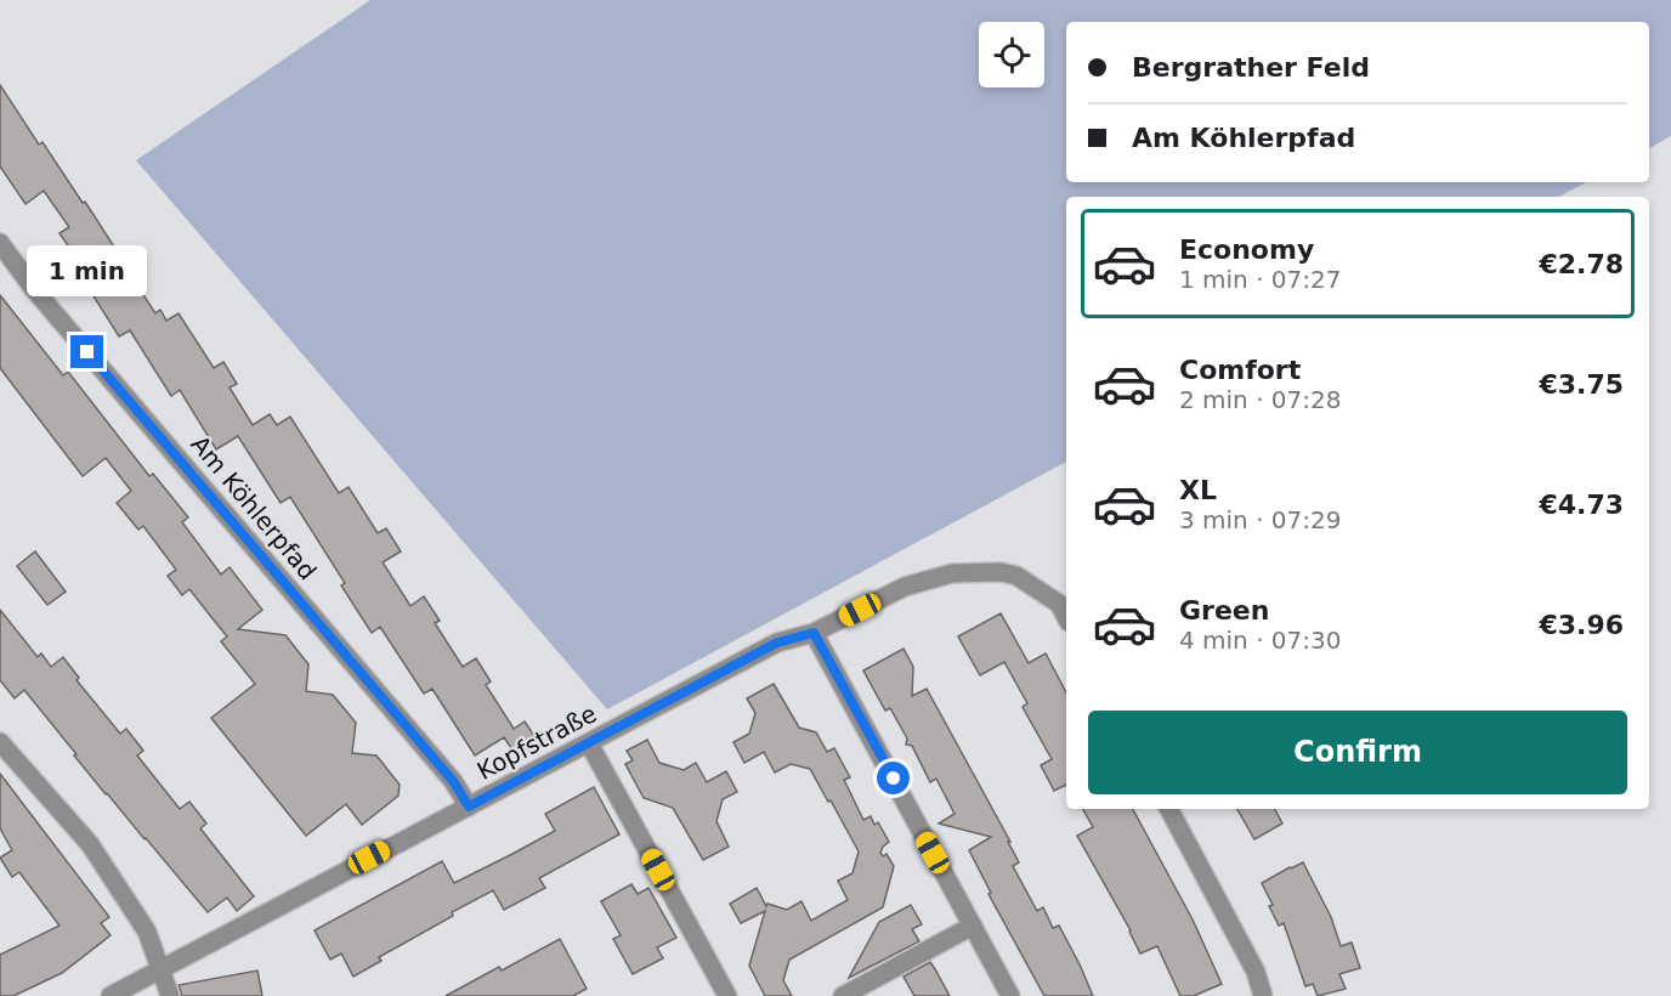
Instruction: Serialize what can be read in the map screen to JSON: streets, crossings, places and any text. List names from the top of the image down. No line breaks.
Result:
{"streets":{"street":["Am Köhlerpfad","Kopfstraße"]},"crossings":[["Am Köhlerpfad","Kopfstraße"]],"page":{"banner":["Bergrather Feld","Am Köhlerpfad"],"list":[{"name":"Economy","note":"1 min · 07:27","value":"€2.78"},{"name":"Comfort","note":"2 min · 07:28","value":"€3.75"},{"name":"XL","note":"3 min · 07:29","value":"€4.73"},{"name":"Green","note":"4 min · 07:30","value":"€3.96"}],"bubble":"1 min","buttons":"Confirm"}}
